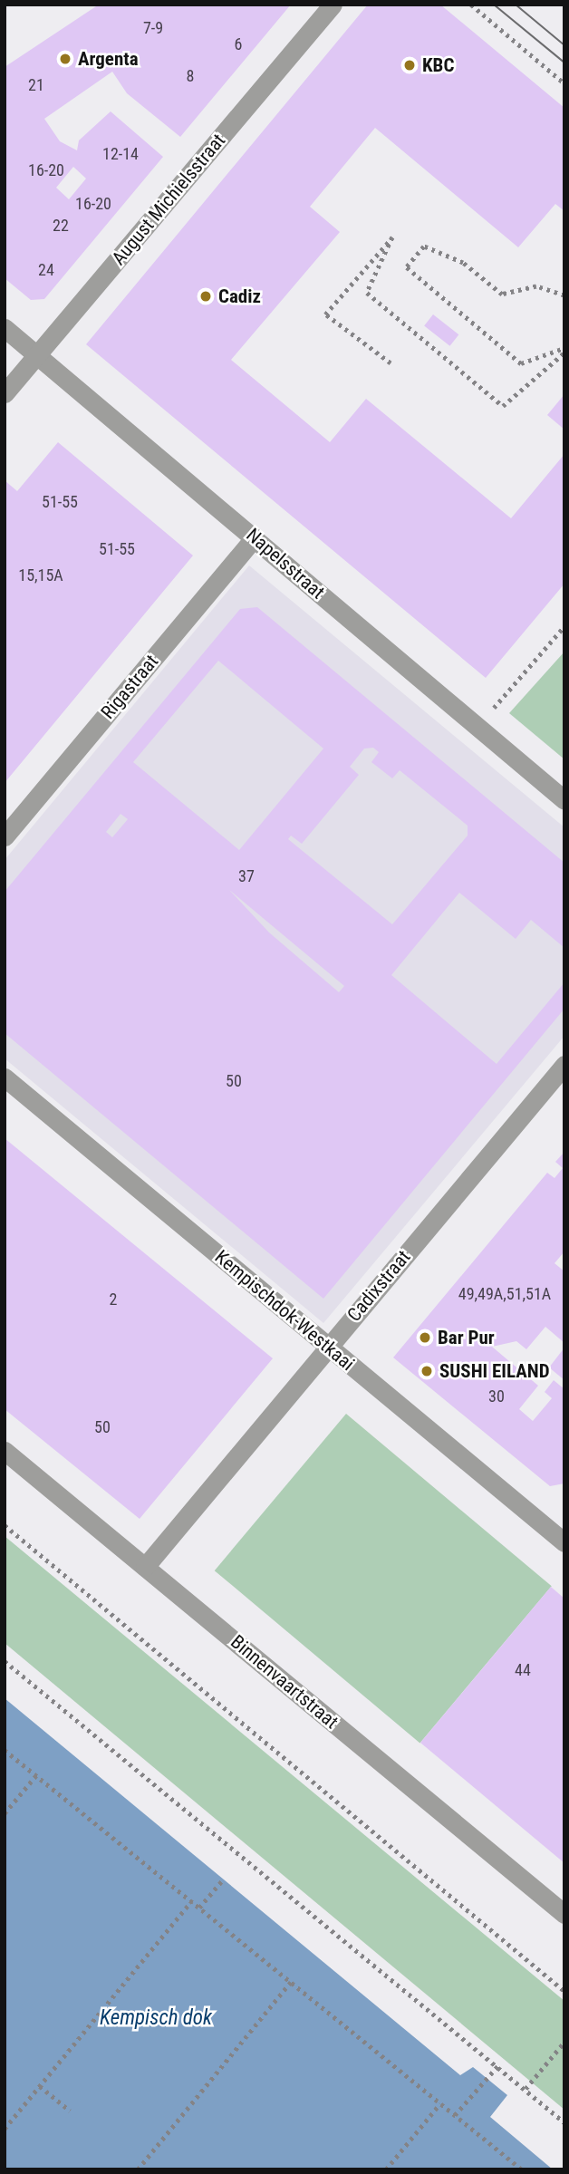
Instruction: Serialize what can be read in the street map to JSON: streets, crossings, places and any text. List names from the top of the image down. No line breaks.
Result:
{"streets":{"street":["August Michielsstraat","Napelsstraat","Rigastraat","Cadixstraat","Kempischdok-Westkaai","Binnenvaartstraat"]},"crossings":[["August Michielsstraat","Napelsstraat"],["Napelsstraat","Rigastraat"],["Cadixstraat","Kempischdok-Westkaai"],["Cadixstraat","Binnenvaartstraat"]],"water":["Kempisch dok"],"places":["Argenta","KBC","Cadiz","Bar Pur","SUSHI EILAND"],"house_numbers":["7-9","6","8","21","12-14","16-20","16-20","22","24","51-55","51-55","15,15A","37","50","49,49A,51,51A","2","30","50","44"]}
